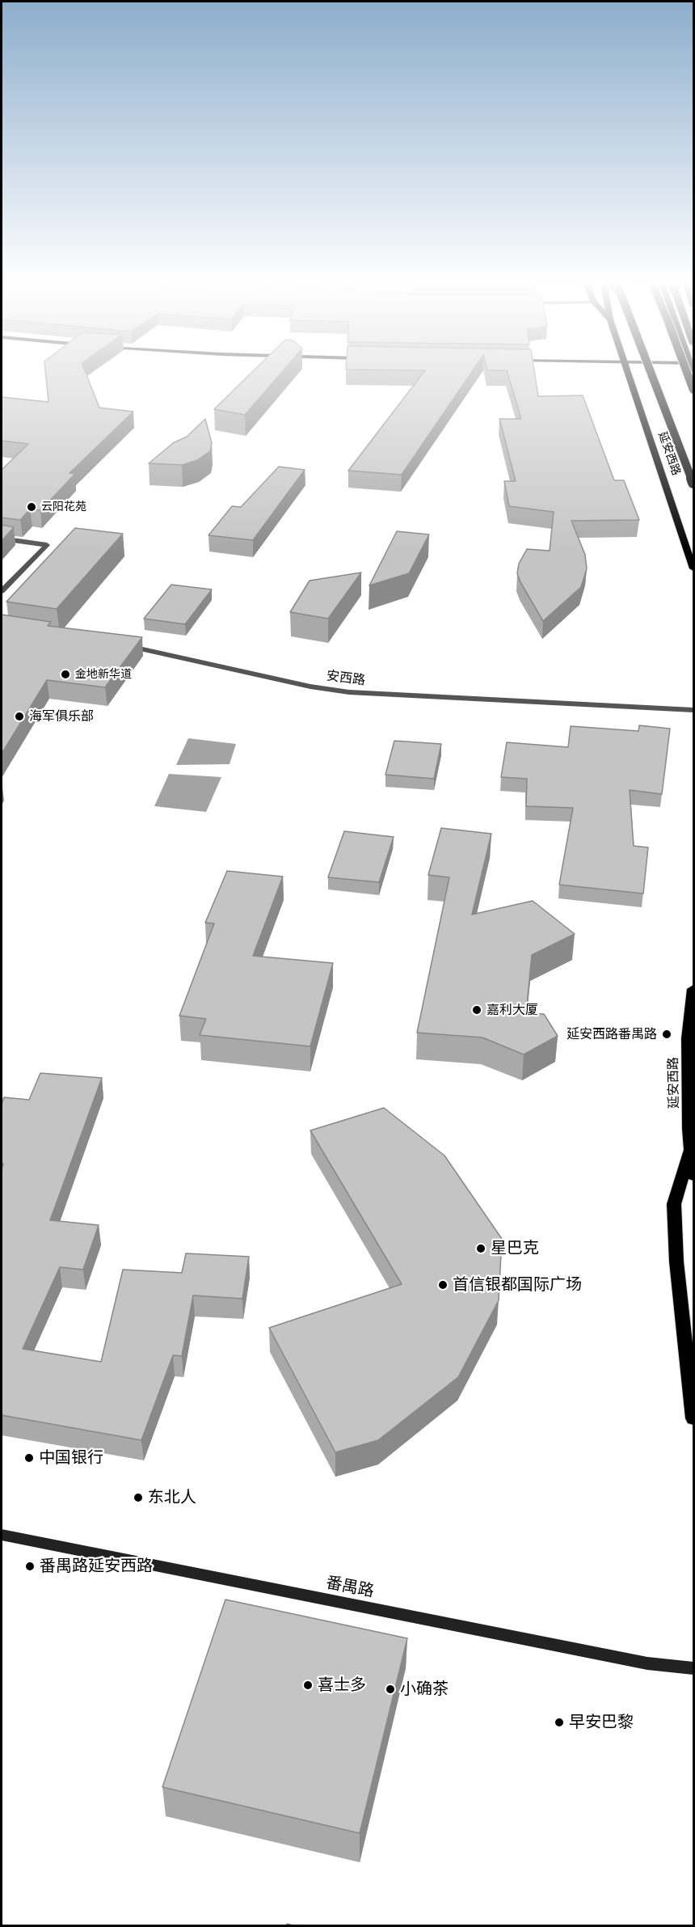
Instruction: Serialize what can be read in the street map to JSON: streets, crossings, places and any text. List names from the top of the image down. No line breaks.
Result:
{"streets":{"main road":["延安西路"],"street":["安西路","番禺路"]},"places":["云阳花苑","金地新华道","海军俱乐部","嘉利大厦","延安西路番禺路","星巴克","首信银都国际广场","中国银行","东北人","番禺路延安西路","喜士多","小确茶","早安巴黎"]}
